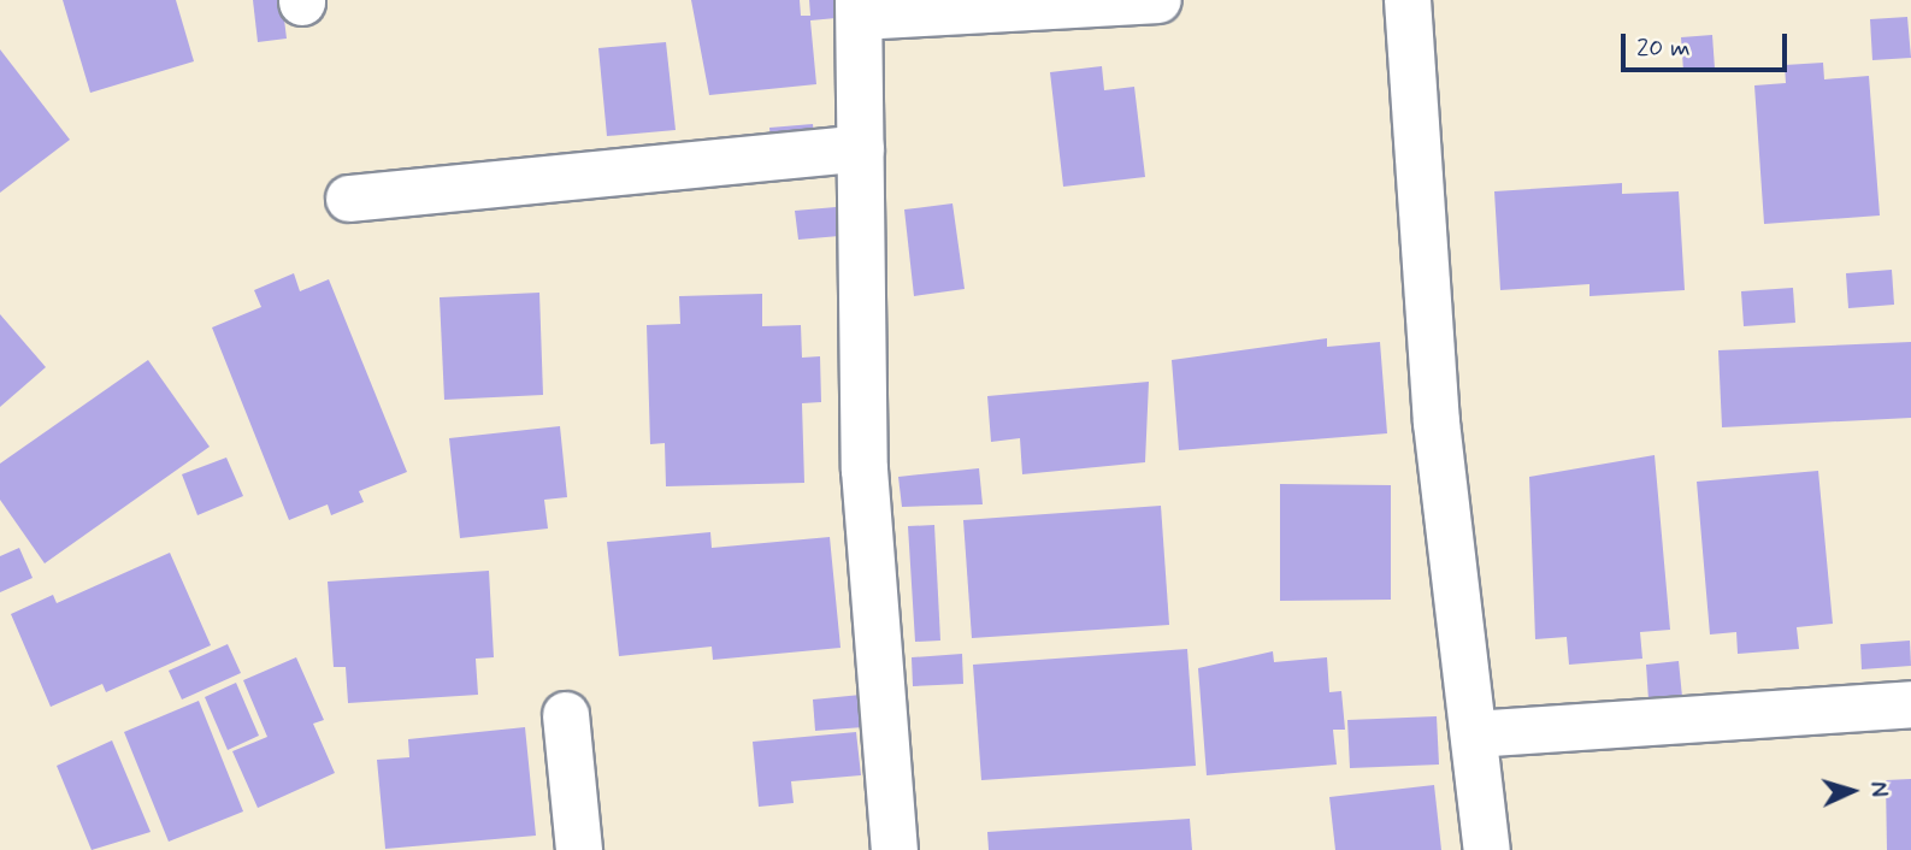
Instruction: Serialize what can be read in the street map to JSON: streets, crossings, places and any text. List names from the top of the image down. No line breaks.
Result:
{"scale_bar":"20 m","north":"right"}
